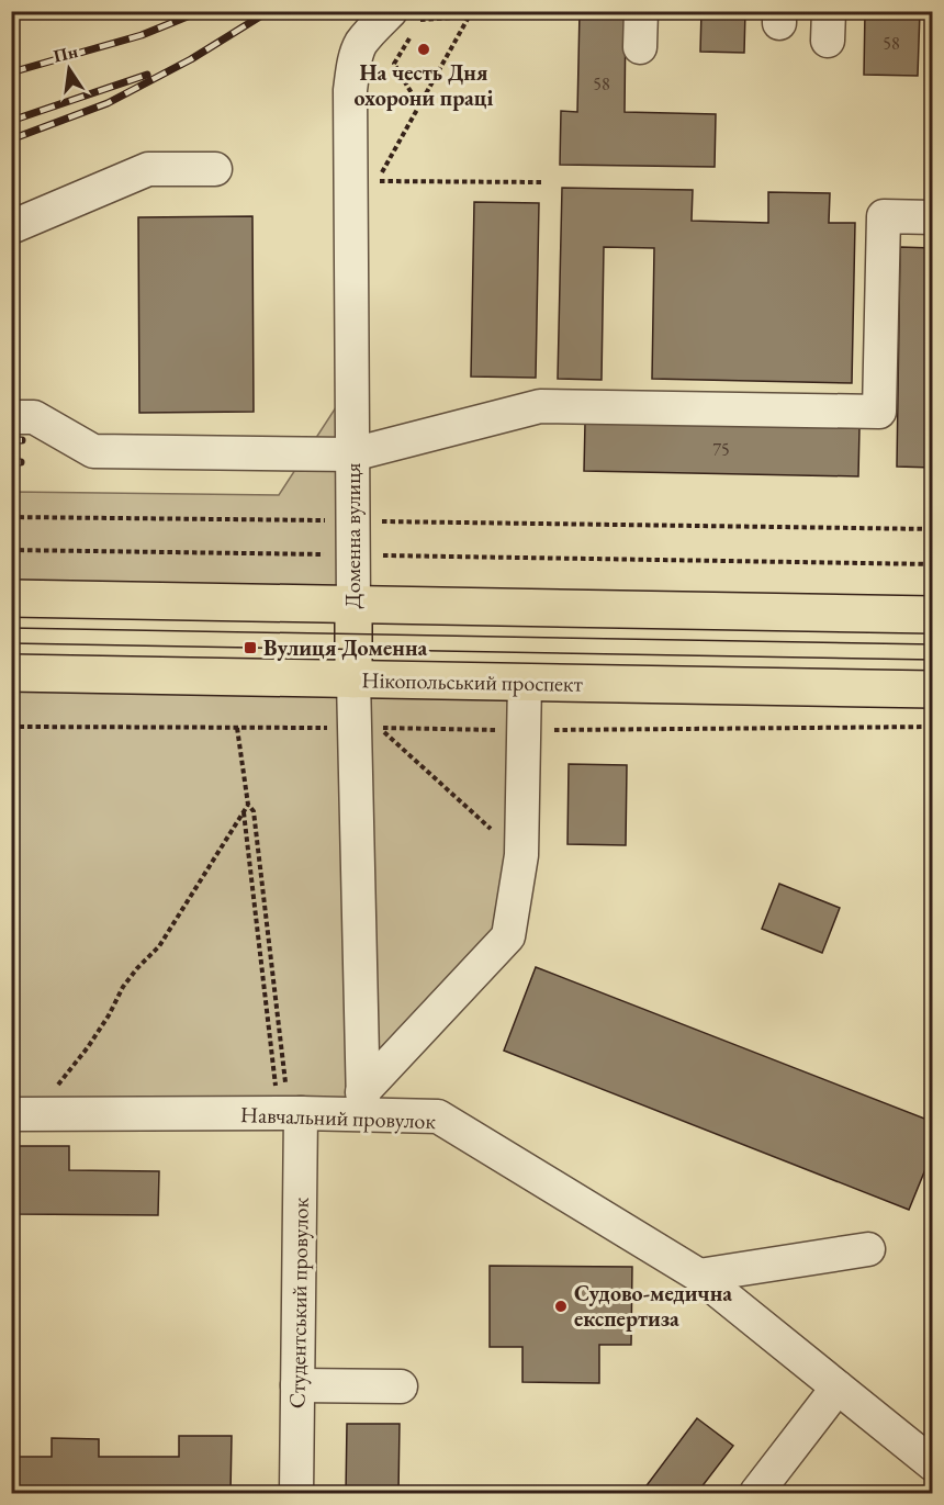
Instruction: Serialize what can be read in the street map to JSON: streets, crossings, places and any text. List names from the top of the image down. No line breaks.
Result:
{"streets":{"main road":["Доменна вулиця","Нікопольський проспект"],"street":["Навчальний провулок","Студентський провулок"]},"crossings":[["Доменна вулиця","Нікопольський проспект"],["Доменна вулиця","Навчальний провулок"],["Навчальний провулок","Студентський провулок"]],"places":{"other":["На честь Дня охорони праці","Судово-медична експертиза"],"transit":["Вулиця Доменна"]},"house_numbers":["58","58","75"],"north":"top"}
